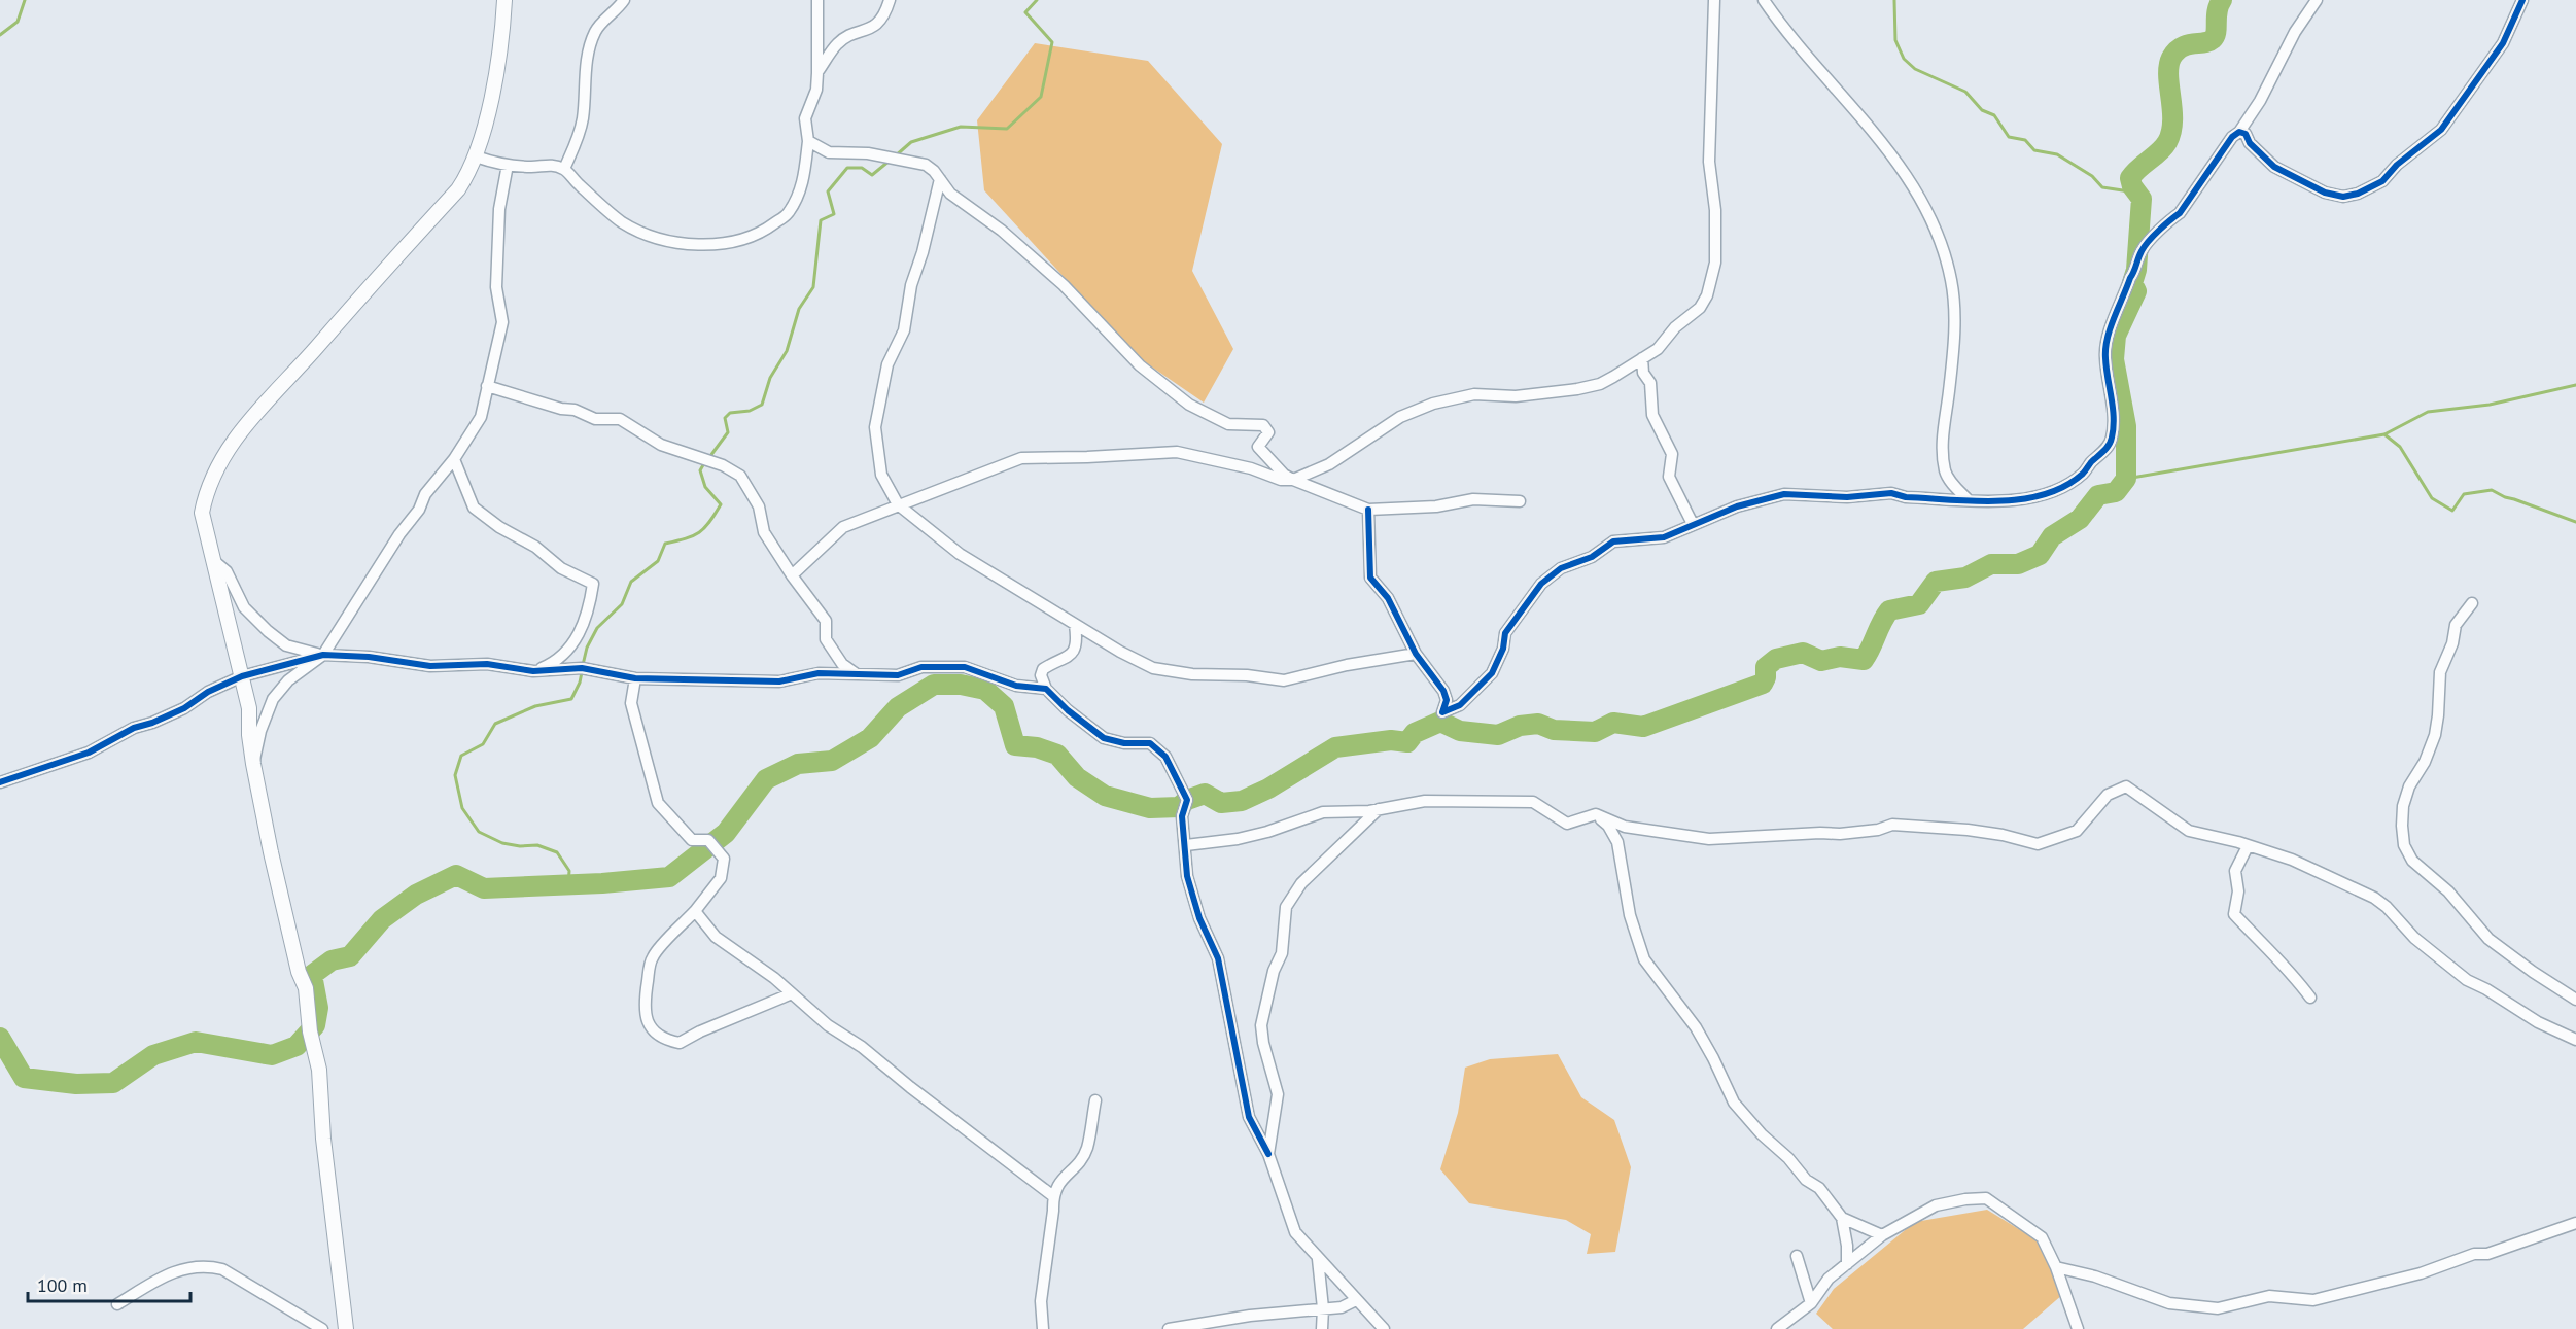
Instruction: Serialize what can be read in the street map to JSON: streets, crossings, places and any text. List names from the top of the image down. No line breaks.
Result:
{"scale_bar":"100 m"}
